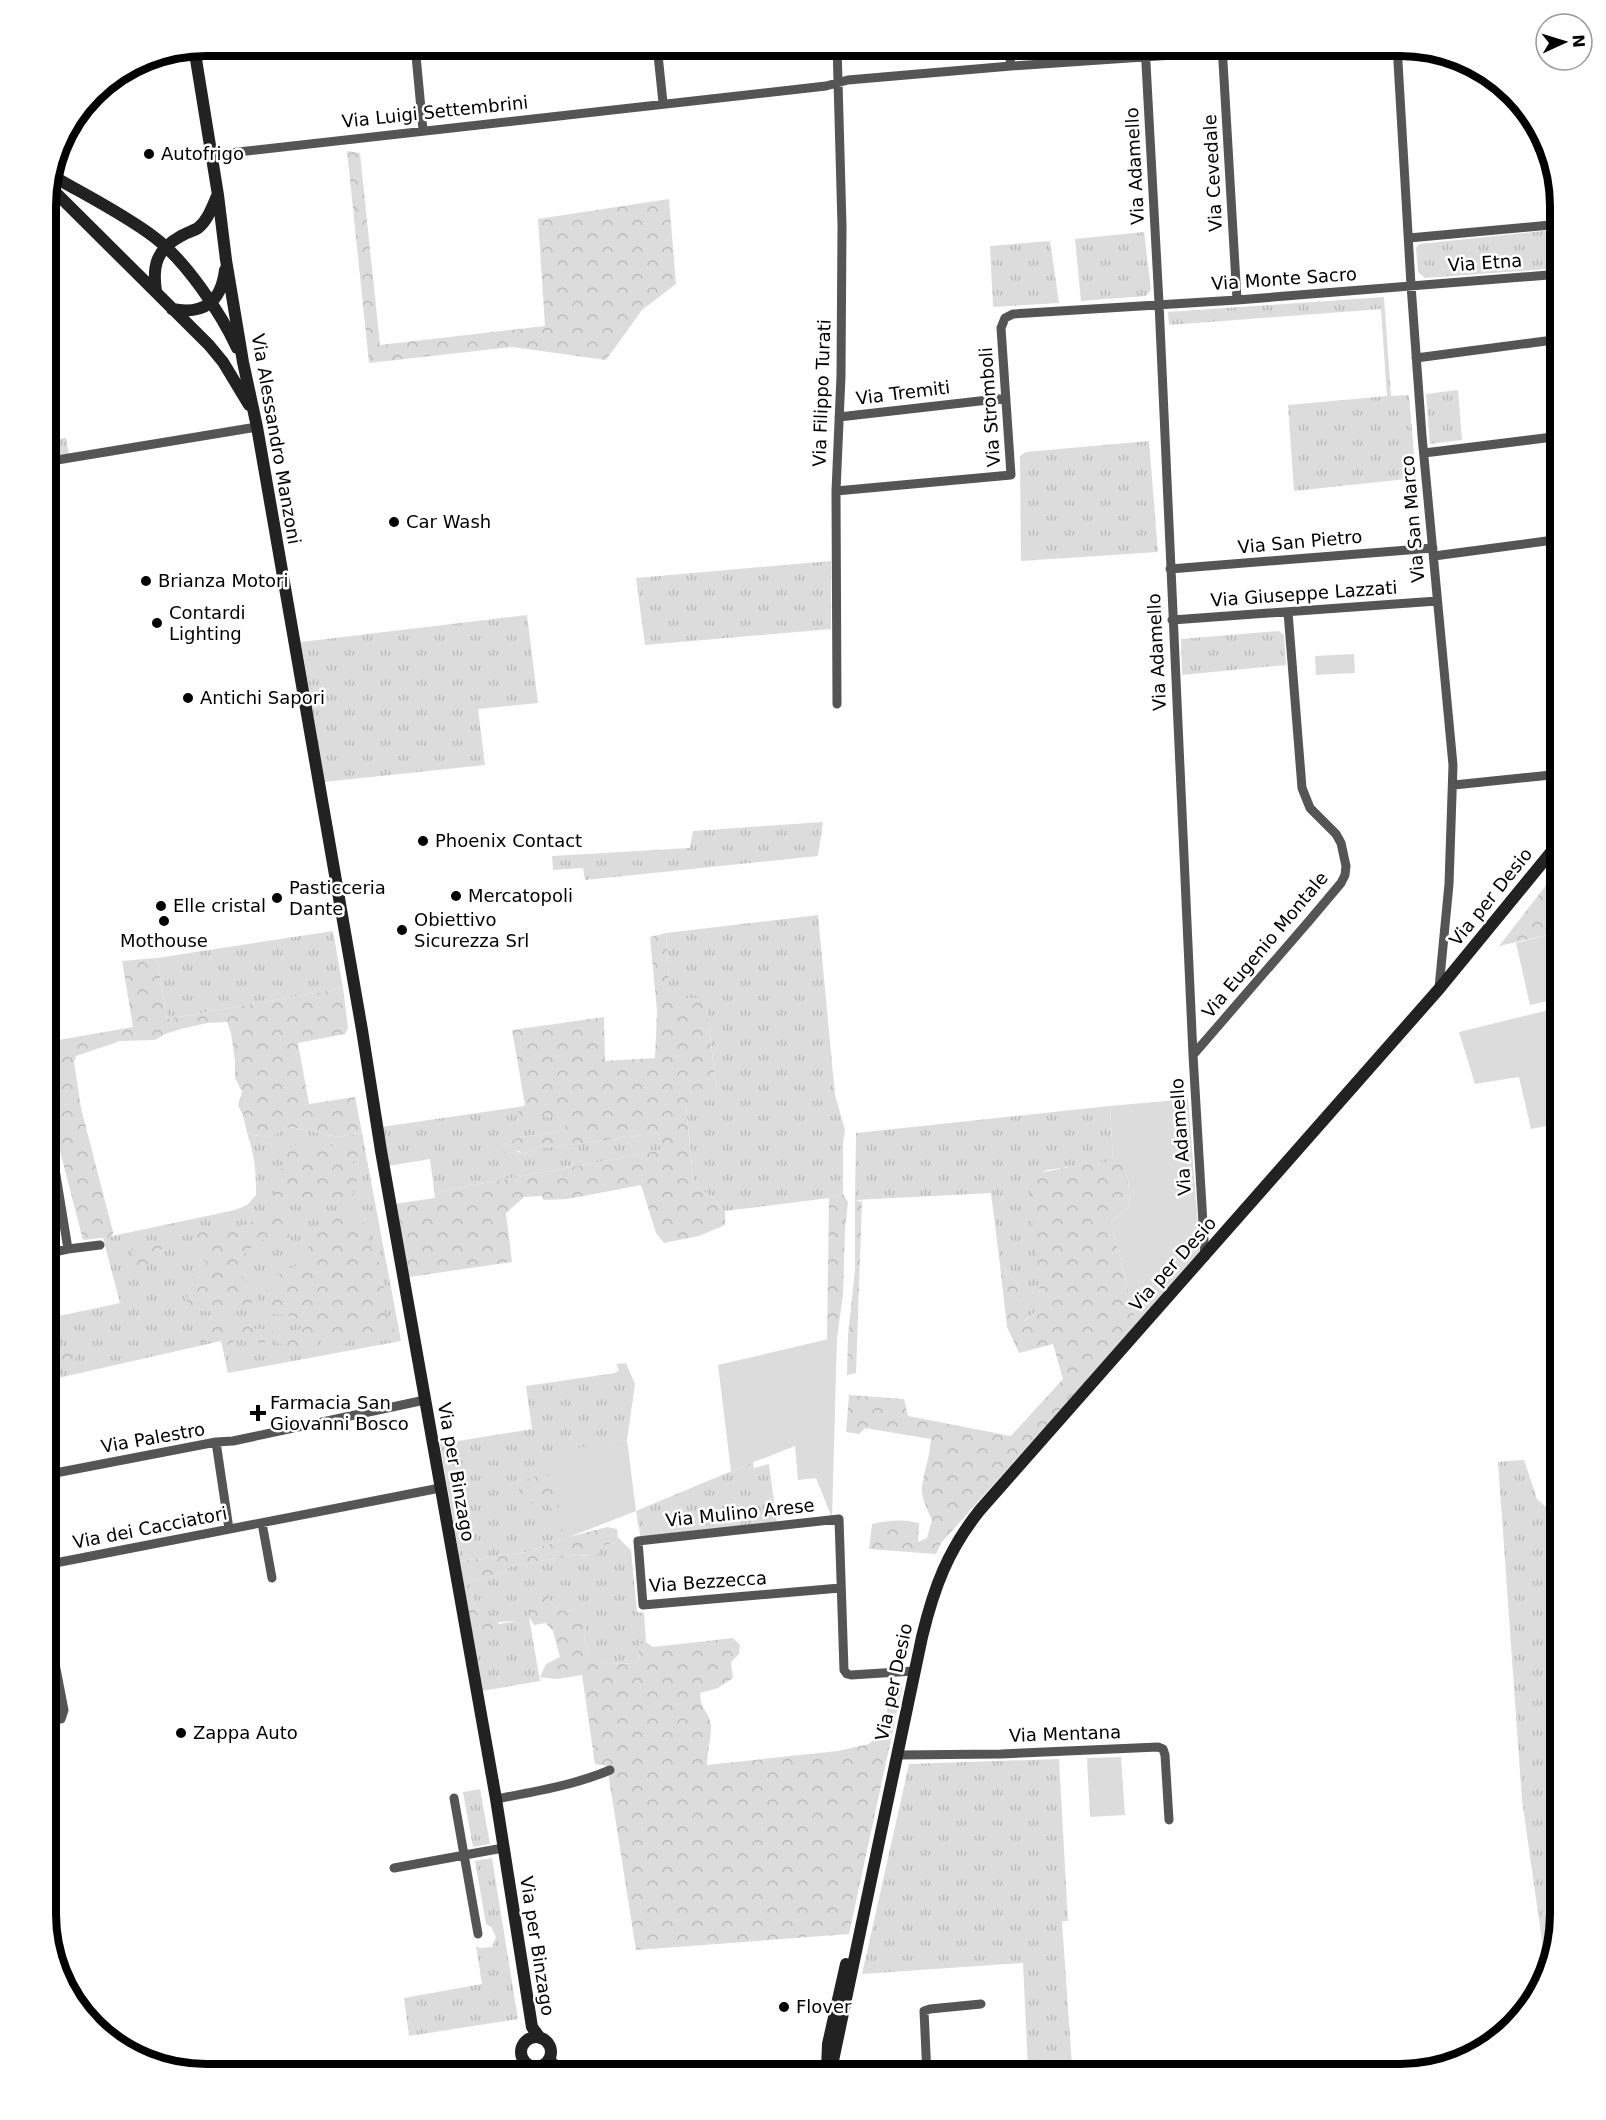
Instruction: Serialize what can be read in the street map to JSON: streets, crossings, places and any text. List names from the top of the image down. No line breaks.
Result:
{"streets":{"main road":["Via Alessandro Manzoni","Via per Desio","Via per Binzago"],"street":["Via Luigi Settembrini","Via Adamello","Via Cevedale","Via Etna","Via Monte Sacro","Via Filippo Turati","Via Tremiti","Via Stromboli","Via San Marco","Via San Pietro","Via Giuseppe Lazzati","Via Eugenio Montale","Via Palestro","Via Mulino Arese","Via dei Cacciatori","Via Bezzecca","Via Mentana"]},"crossings":[["Via Luigi Settembrini","Via Adamello"],["Via Luigi Settembrini","Via Filippo Turati"],["Via Luigi Settembrini","Via Alessandro Manzoni"],["Via Adamello","Via Monte Sacro"],["Via Adamello","Via Stromboli"],["Via Adamello","Via San Pietro"],["Via Adamello","Via Giuseppe Lazzati"],["Via Adamello","Via per Desio"],["Via Adamello","Via Eugenio Montale"],["Via Cevedale","Via Monte Sacro"],["Via Etna","Via Monte Sacro"],["Via Etna","Via San Marco"],["Via Monte Sacro","Via Stromboli"],["Via Monte Sacro","Via San Marco"],["Via Filippo Turati","Via Tremiti"],["Via Filippo Turati","Via Stromboli"],["Via Tremiti","Via Stromboli"],["Via Alessandro Manzoni","Via per Binzago"],["Via San Marco","Via San Pietro"],["Via San Marco","Via Giuseppe Lazzati"],["Via San Marco","Via per Desio"],["Via Giuseppe Lazzati","Via Eugenio Montale"],["Via per Desio","Via Mulino Arese"],["Via per Desio","Via Mentana"],["Via Palestro","Via dei Cacciatori"],["Via per Binzago","Via dei Cacciatori"],["Via Mulino Arese","Via Bezzecca"]],"places":{"other":["Autofrigo","Car Wash","Brianza Motori","Contardi Lighting","Antichi Sapori","Phoenix Contact","Mercatopoli","Pasticceria Dante","Elle cristal","Mothouse","Obiettivo Sicurezza Srl","Zappa Auto","Flover"],"health":["Farmacia San Giovanni Bosco"]},"north":"right"}
